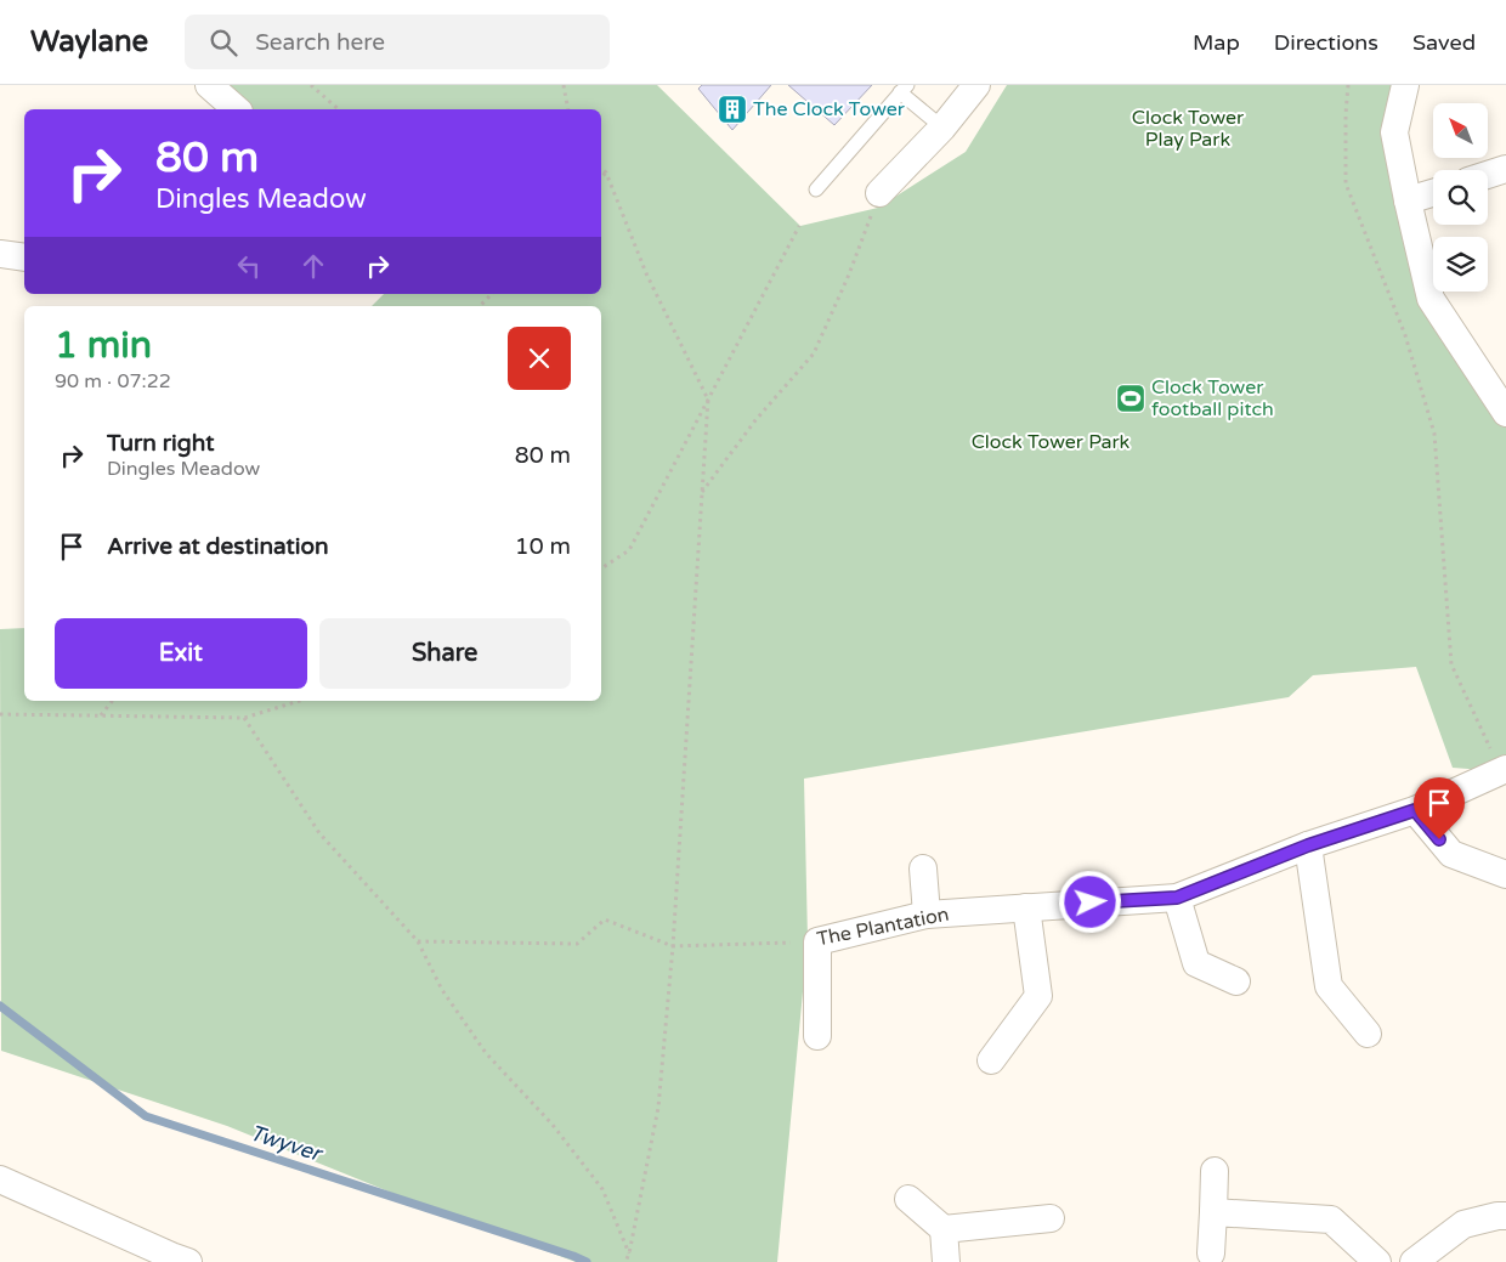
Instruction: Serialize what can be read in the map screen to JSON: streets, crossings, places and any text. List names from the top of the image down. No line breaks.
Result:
{"streets":{"street":["The Plantation"]},"water":["Twyver"],"parks":["Clock Tower Play Park","Clock Tower Park"],"places":{"building":["The Clock Tower"],"sports":["Clock Tower football pitch"]},"north":"top left","page":{"header":"Waylane","search":"Search here","nav":["Map","Directions","Saved"],"turn":["80 m","Dingles Meadow"],"heading":["1 min","90 m · 07:22"],"list":[{"name":"Turn right","note":"Dingles Meadow","value":"80 m"},{"name":"Arrive at destination","value":"10 m"}],"buttons":["Exit","Share"]}}
